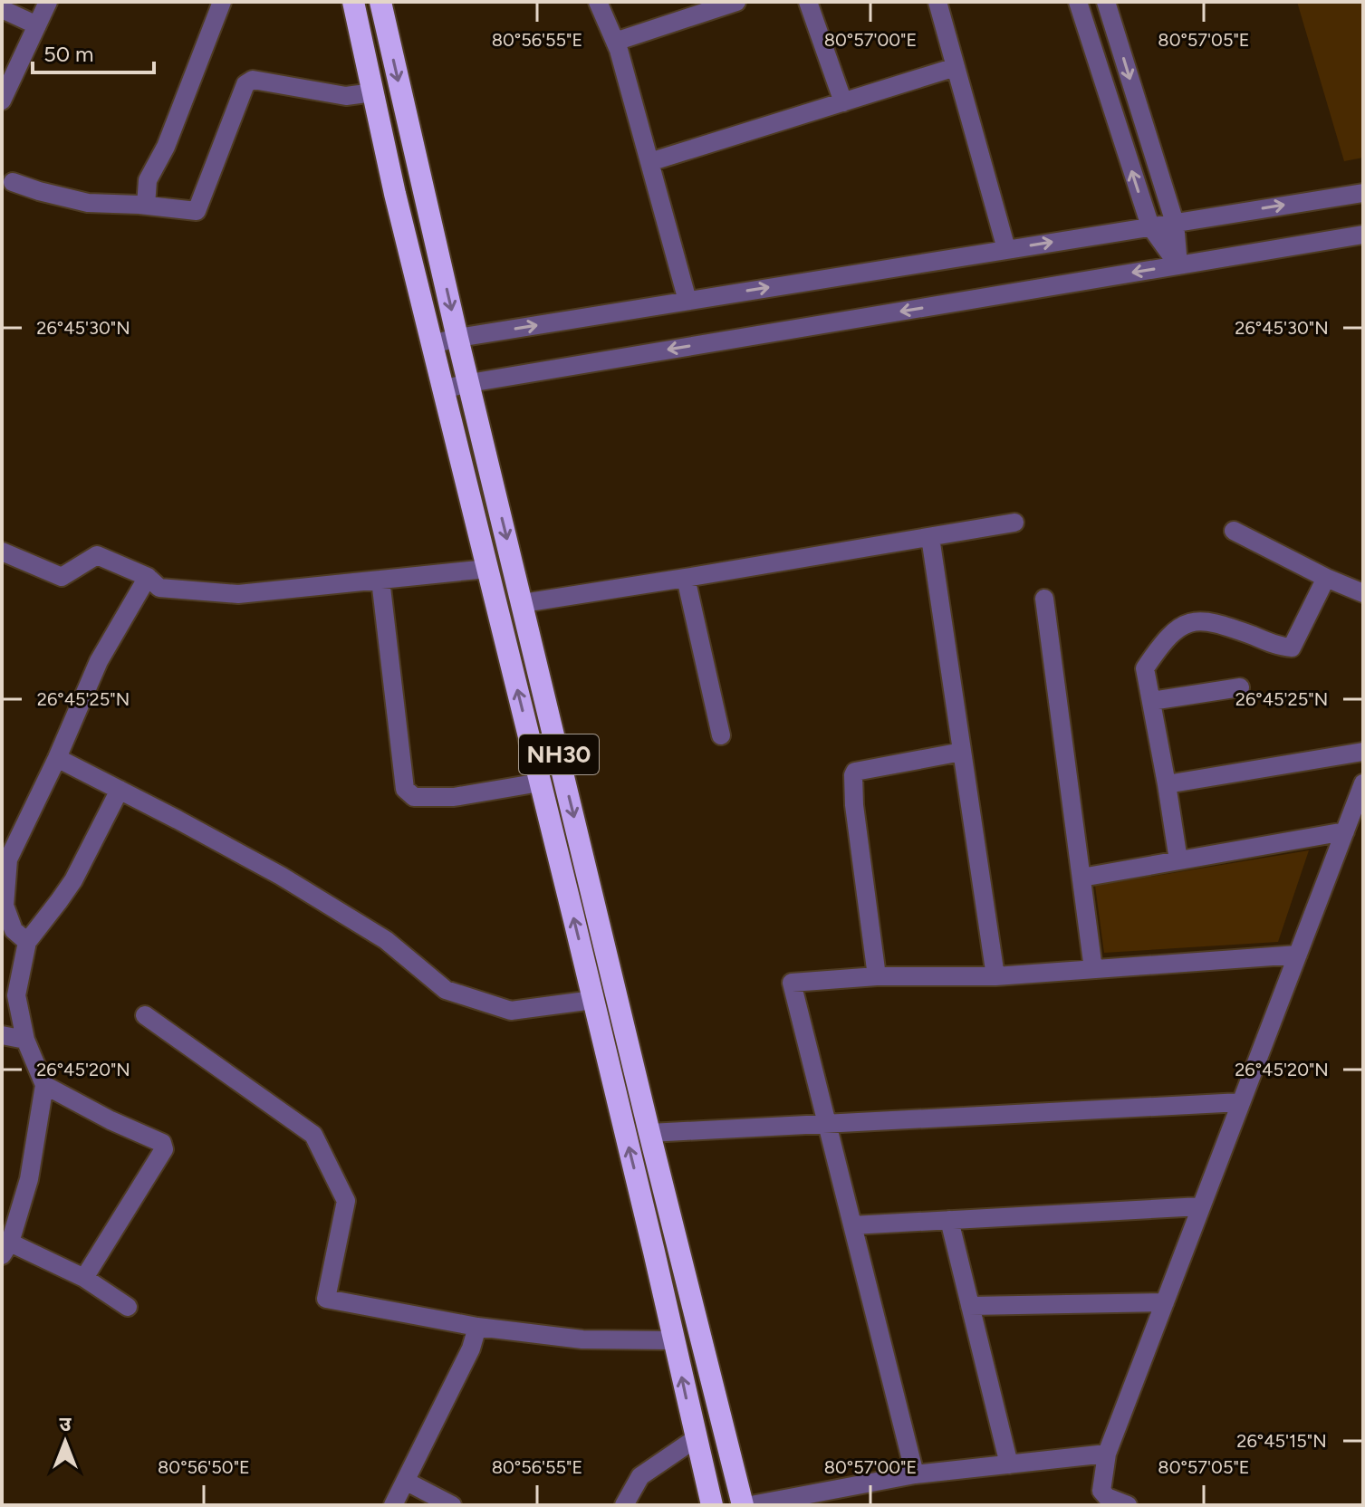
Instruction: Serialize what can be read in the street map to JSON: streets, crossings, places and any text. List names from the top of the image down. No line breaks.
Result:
{"streets":{"highway":["NH30"]},"scale_bar":"50 m","north":"top","coordinates":["80°56'55\"E","80°57'00\"E","80°57'05\"E","26°45'30\"N","26°45'25\"N","26°45'20\"N","26°45'15\"N","80°56'50\"E"]}
